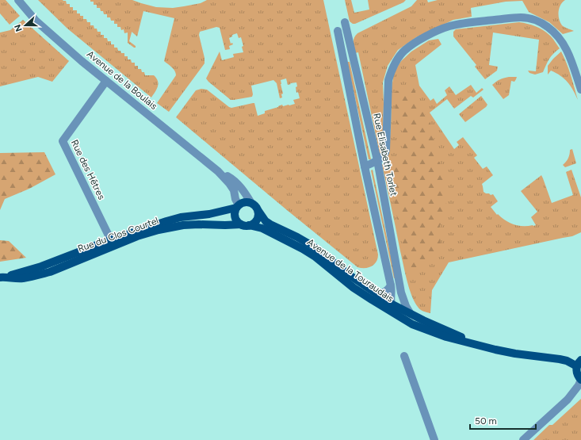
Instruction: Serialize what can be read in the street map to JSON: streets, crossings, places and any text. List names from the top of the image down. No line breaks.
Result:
{"streets":{"main road":["Rue du Clos Courtel","Avenue de la Touraudais"],"street":["Avenue de la Boulais","Rue Elisabeth Torlet","Rue des Hêtres"]},"crossings":[["Avenue de la Boulais","Rue des Hêtres"],["Avenue de la Boulais","Rue du Clos Courtel"],["Avenue de la Boulais","Avenue de la Touraudais"],["Rue Elisabeth Torlet","Avenue de la Touraudais"],["Rue des Hêtres","Rue du Clos Courtel"],["Rue du Clos Courtel","Avenue de la Touraudais"]],"scale_bar":"50 m","north":"left"}
